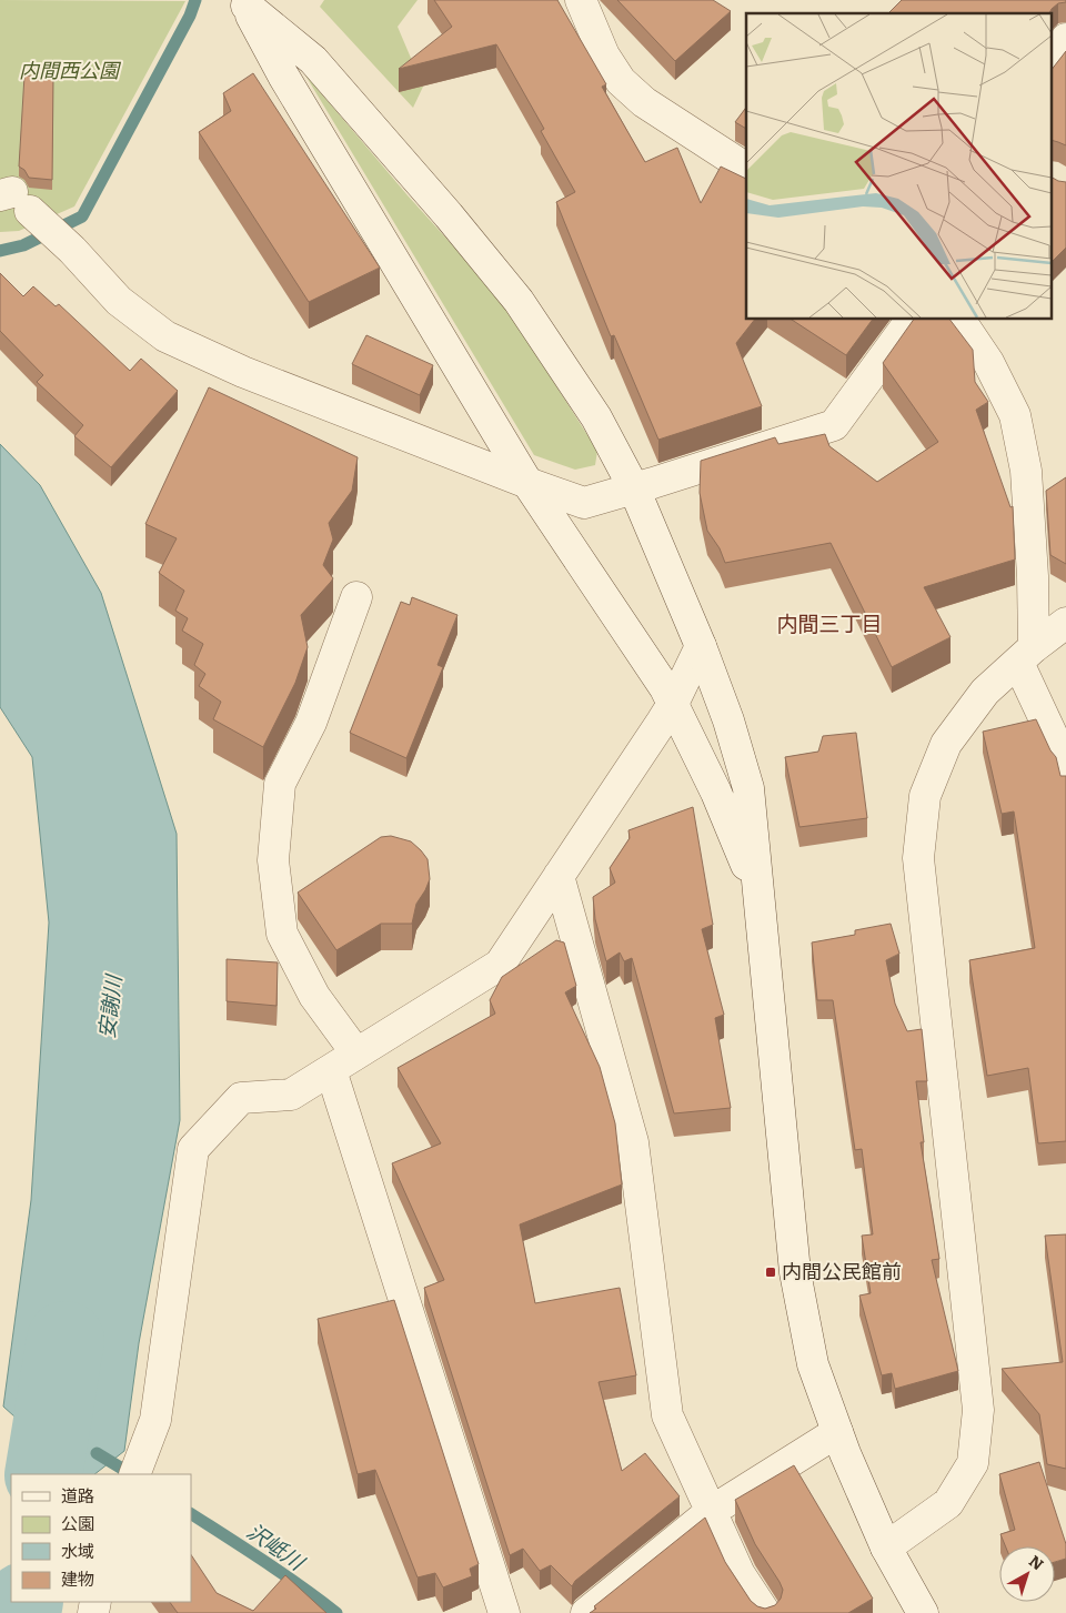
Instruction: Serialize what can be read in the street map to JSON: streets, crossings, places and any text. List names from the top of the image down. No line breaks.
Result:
{"districts":["内間三丁目"],"water":["安謝川","沢岻川"],"parks":["内間西公園"],"places":{"transit":["内間公民館前"]},"legend":["道路","公園","水域","建物"],"north":"top right"}
